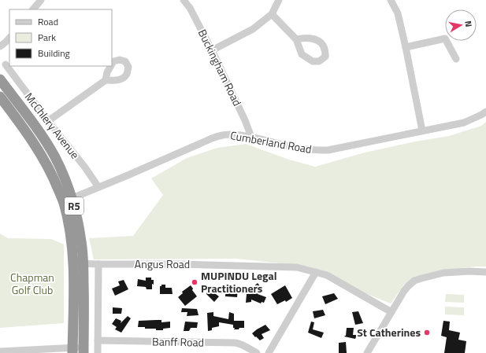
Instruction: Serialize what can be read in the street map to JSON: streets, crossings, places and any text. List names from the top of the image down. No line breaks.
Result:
{"streets":{"highway":["R5"],"street":["Buckingham Road","McChlery Avenue","Cumberland Road","Angus Road","Banff Road"]},"crossings":[["Buckingham Road","Cumberland Road"],["McChlery Avenue","Cumberland Road"],["Cumberland Road","R5"],["R5","Angus Road"]],"parks":["Chapman Golf Club"],"places":["MUPINDU Legal Practitioners","St Catherines"],"legend":["Road","Park","Building"],"north":"right"}
